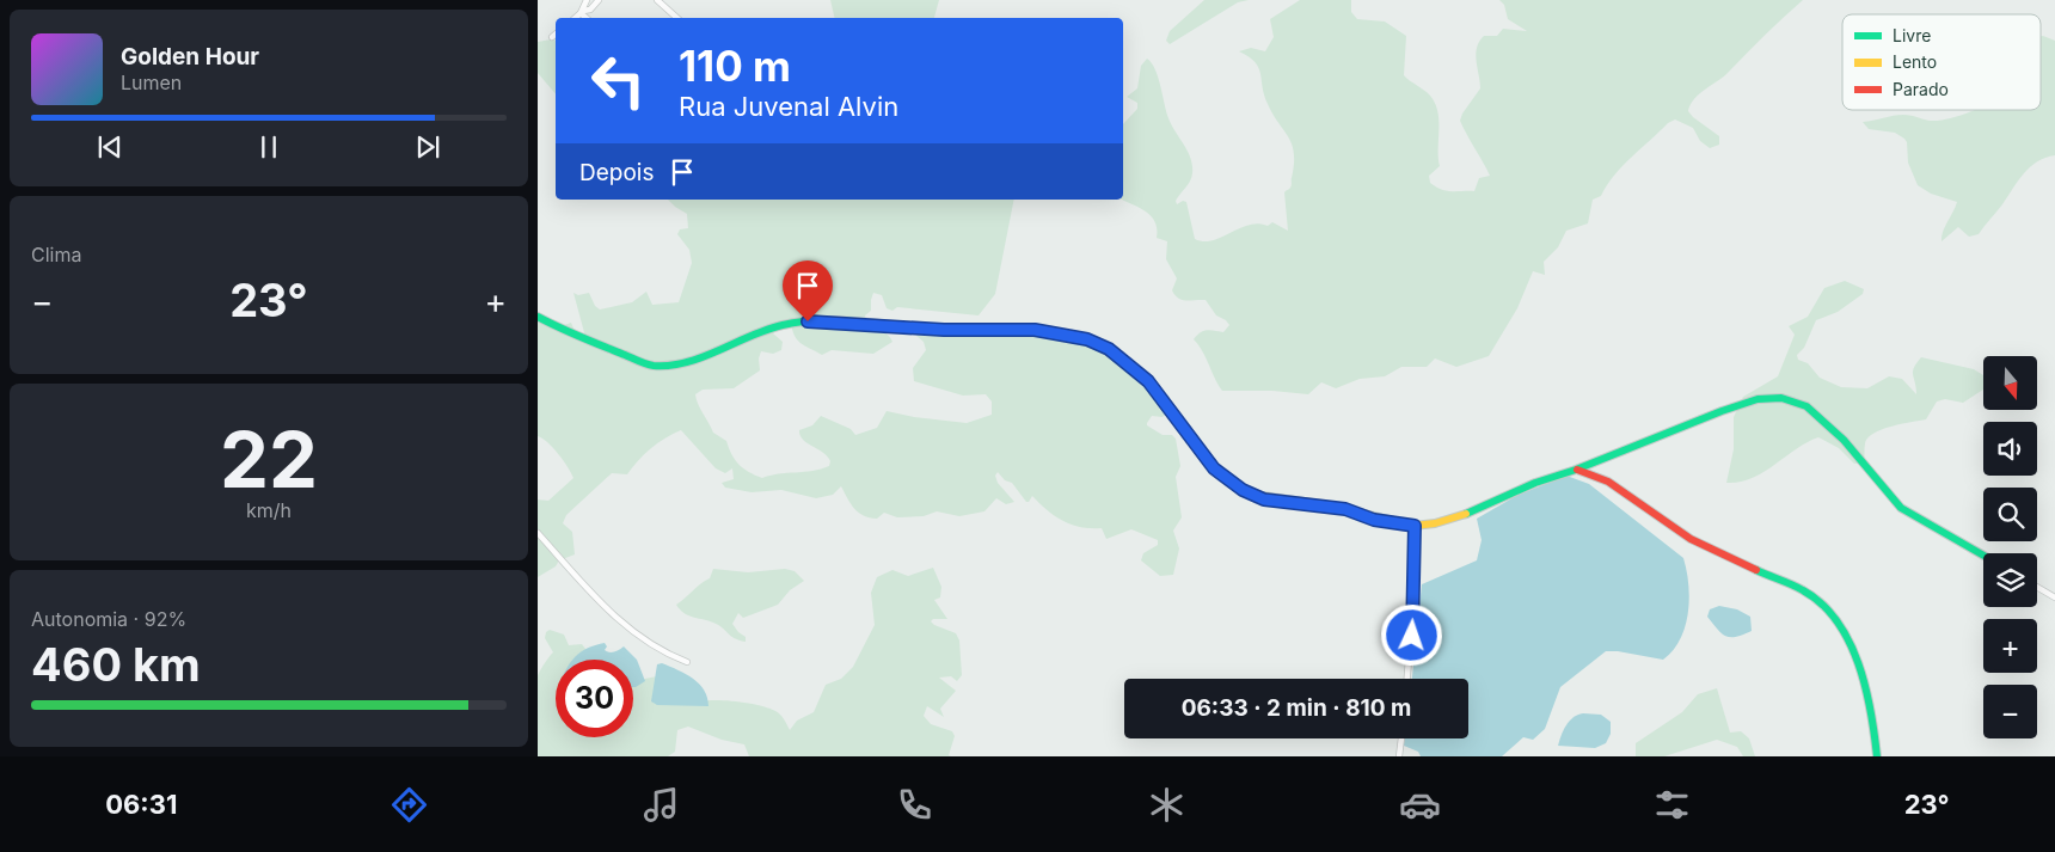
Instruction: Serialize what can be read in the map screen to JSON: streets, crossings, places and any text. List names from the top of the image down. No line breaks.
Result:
{"legend":["Livre","Lento","Parado"],"north":"bottom","page":{"turn":["110 m","Rua Juvenal Alvin"],"song":["Golden Hour","Lumen"],"then":"Depois","tile":["Clima",["22","km/h"],["Autonomia · 92%","460 km"]],"heat":["−","23°","+"],"map_buttons":["+","−"],"limit":"30","trip":"06:33 · 2 min · 810 m","tabs":["06:31","23°"]}}
